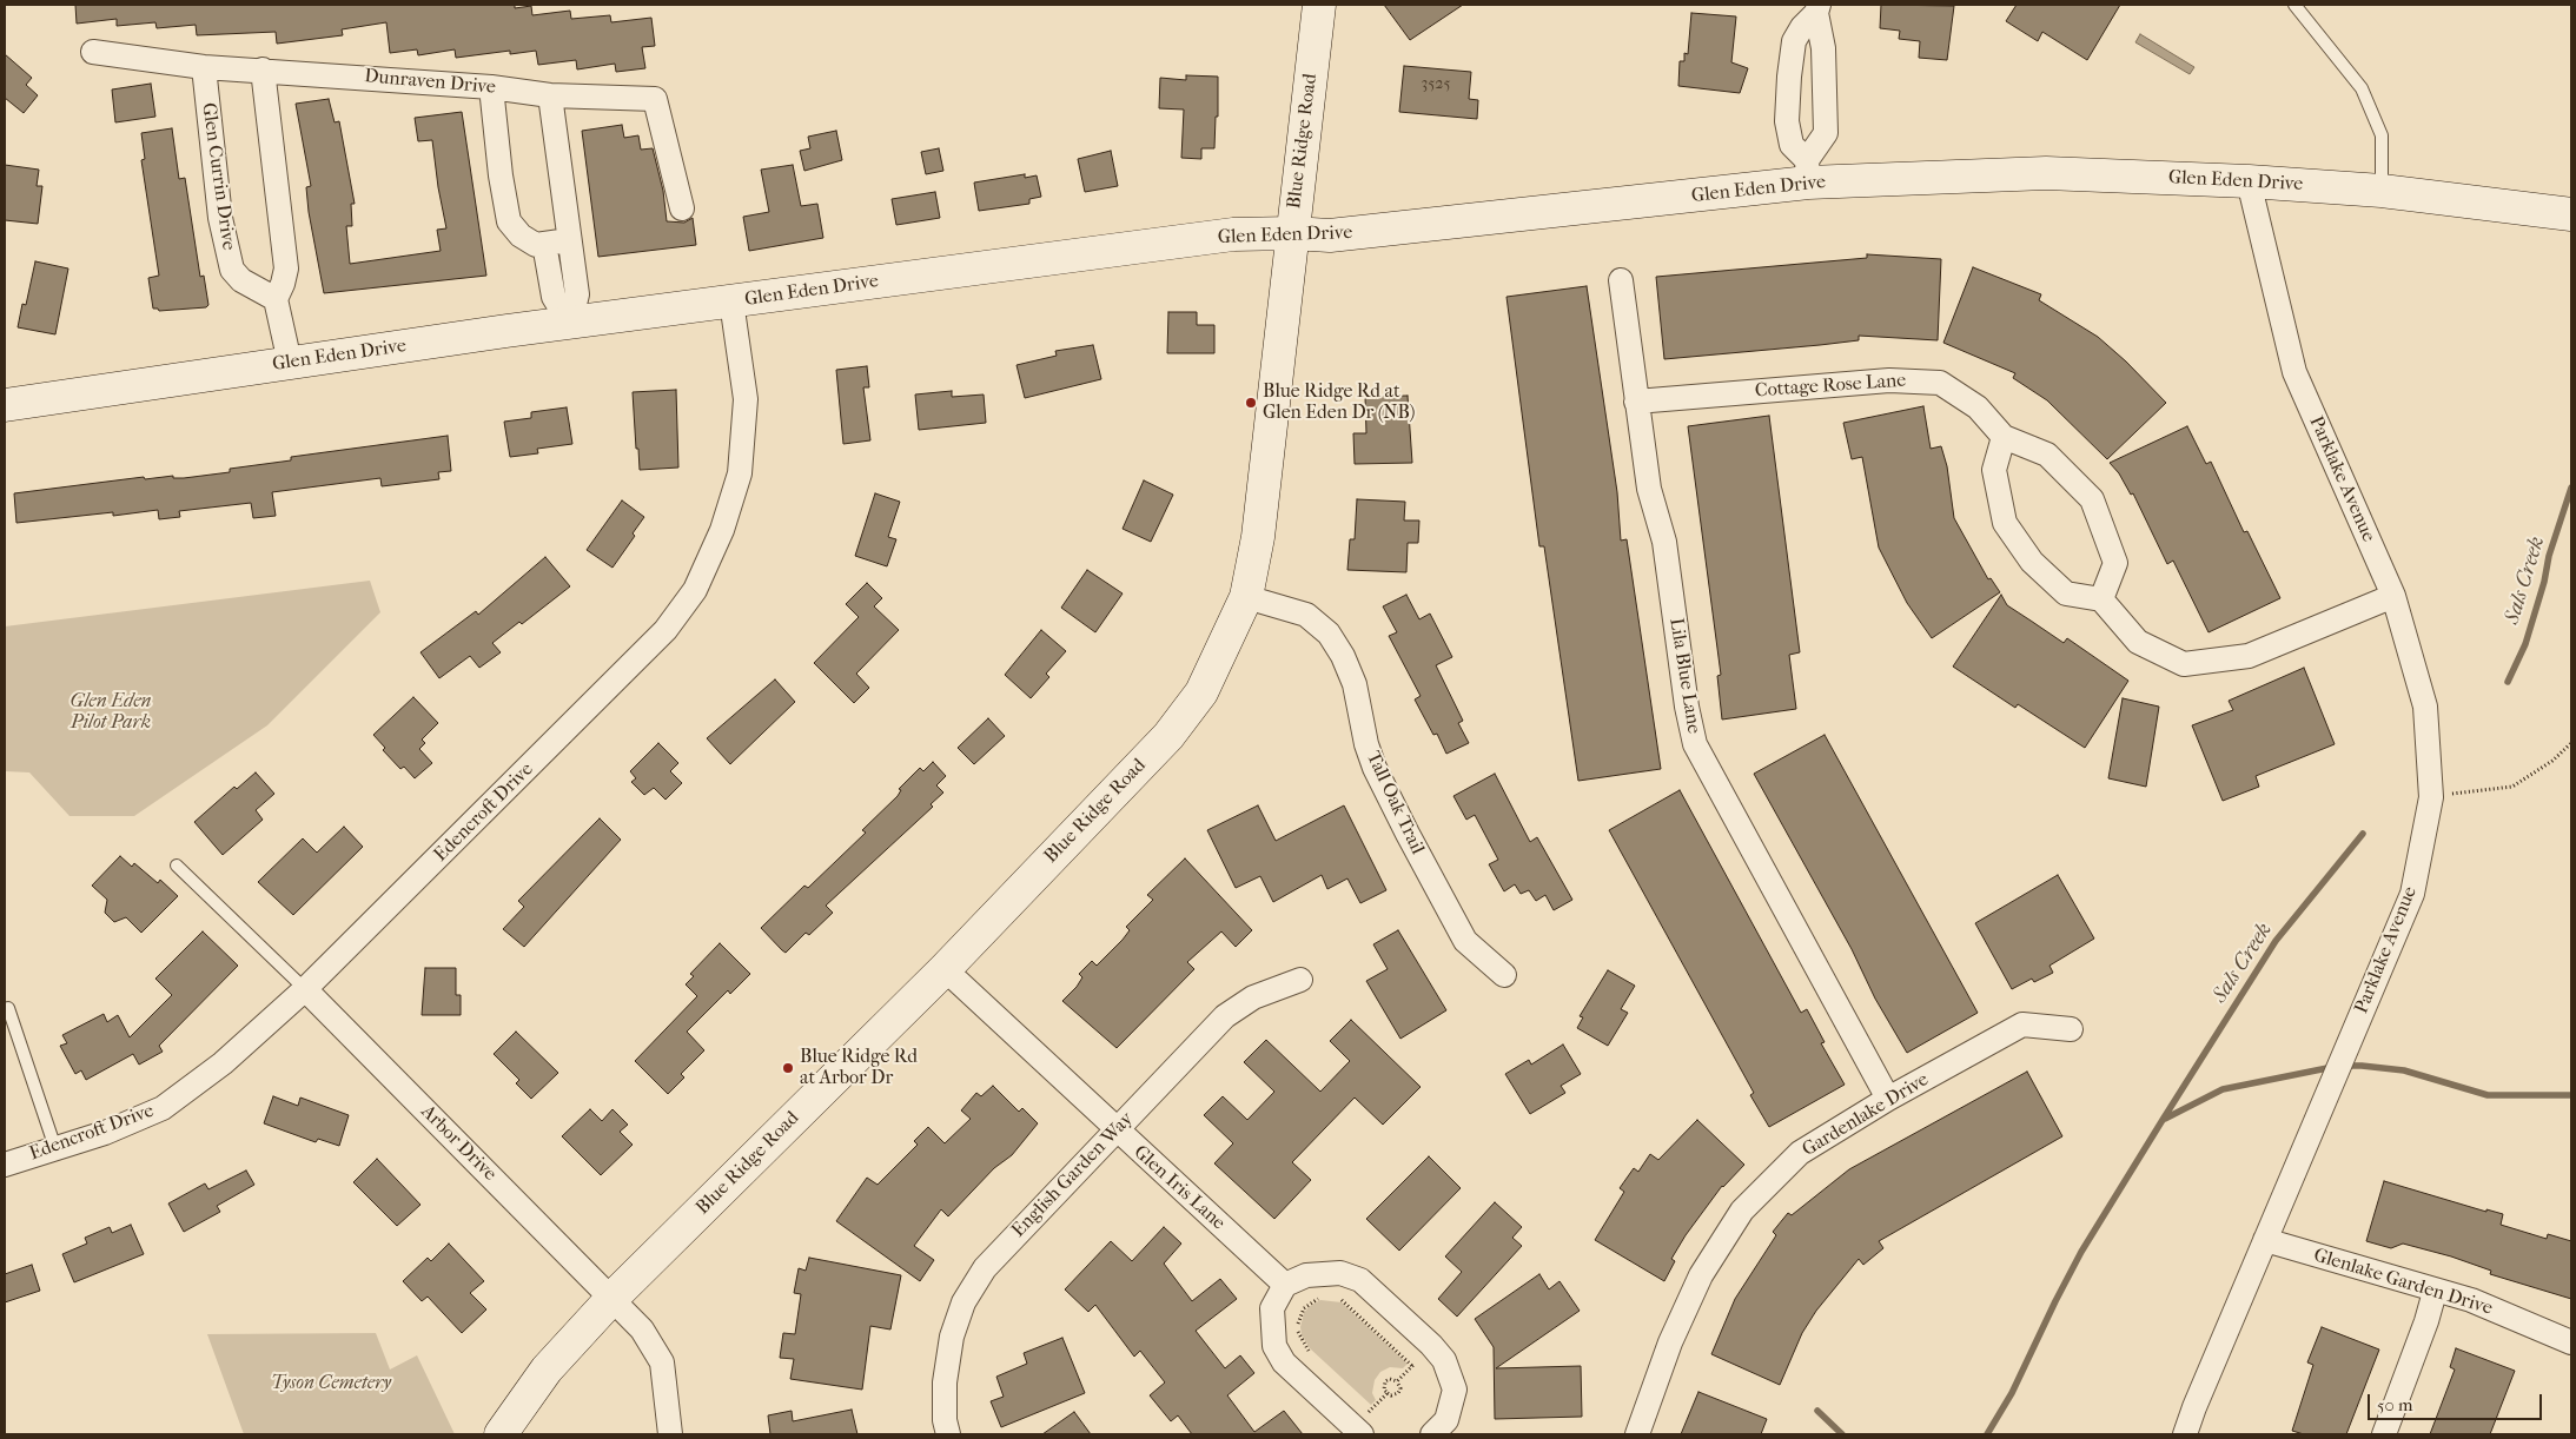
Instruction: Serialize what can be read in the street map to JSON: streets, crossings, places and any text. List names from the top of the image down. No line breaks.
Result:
{"streets":{"main road":["Blue Ridge Road","Glen Eden Drive"],"street":["Dunraven Drive","Glen Currin Drive","Cottage Rose Lane","Parklake Avenue","Lila Blue Lane","Tall Oak Trail","Edencroft Drive","Gardenlake Drive","Arbor Drive","English Garden Way","Glen Iris Lane","Glenlake Garden Drive"]},"crossings":[["Dunraven Drive","Glen Currin Drive"],["Blue Ridge Road","Glen Eden Drive"],["Blue Ridge Road","Tall Oak Trail"],["Blue Ridge Road","Arbor Drive"],["Blue Ridge Road","Glen Iris Lane"],["Glen Eden Drive","Parklake Avenue"],["Glen Eden Drive","Edencroft Drive"],["Cottage Rose Lane","Lila Blue Lane"],["Parklake Avenue","Glenlake Garden Drive"],["Lila Blue Lane","Gardenlake Drive"],["Edencroft Drive","Arbor Drive"],["English Garden Way","Glen Iris Lane"]],"water":["Sals Creek"],"parks":["Glen Eden Pilot Park","Tyson Cemetery"],"places":["Blue Ridge Rd at Glen Eden Dr (NB)","Blue Ridge Rd at Arbor Dr"],"house_numbers":["3525"],"scale_bar":"50 m"}
